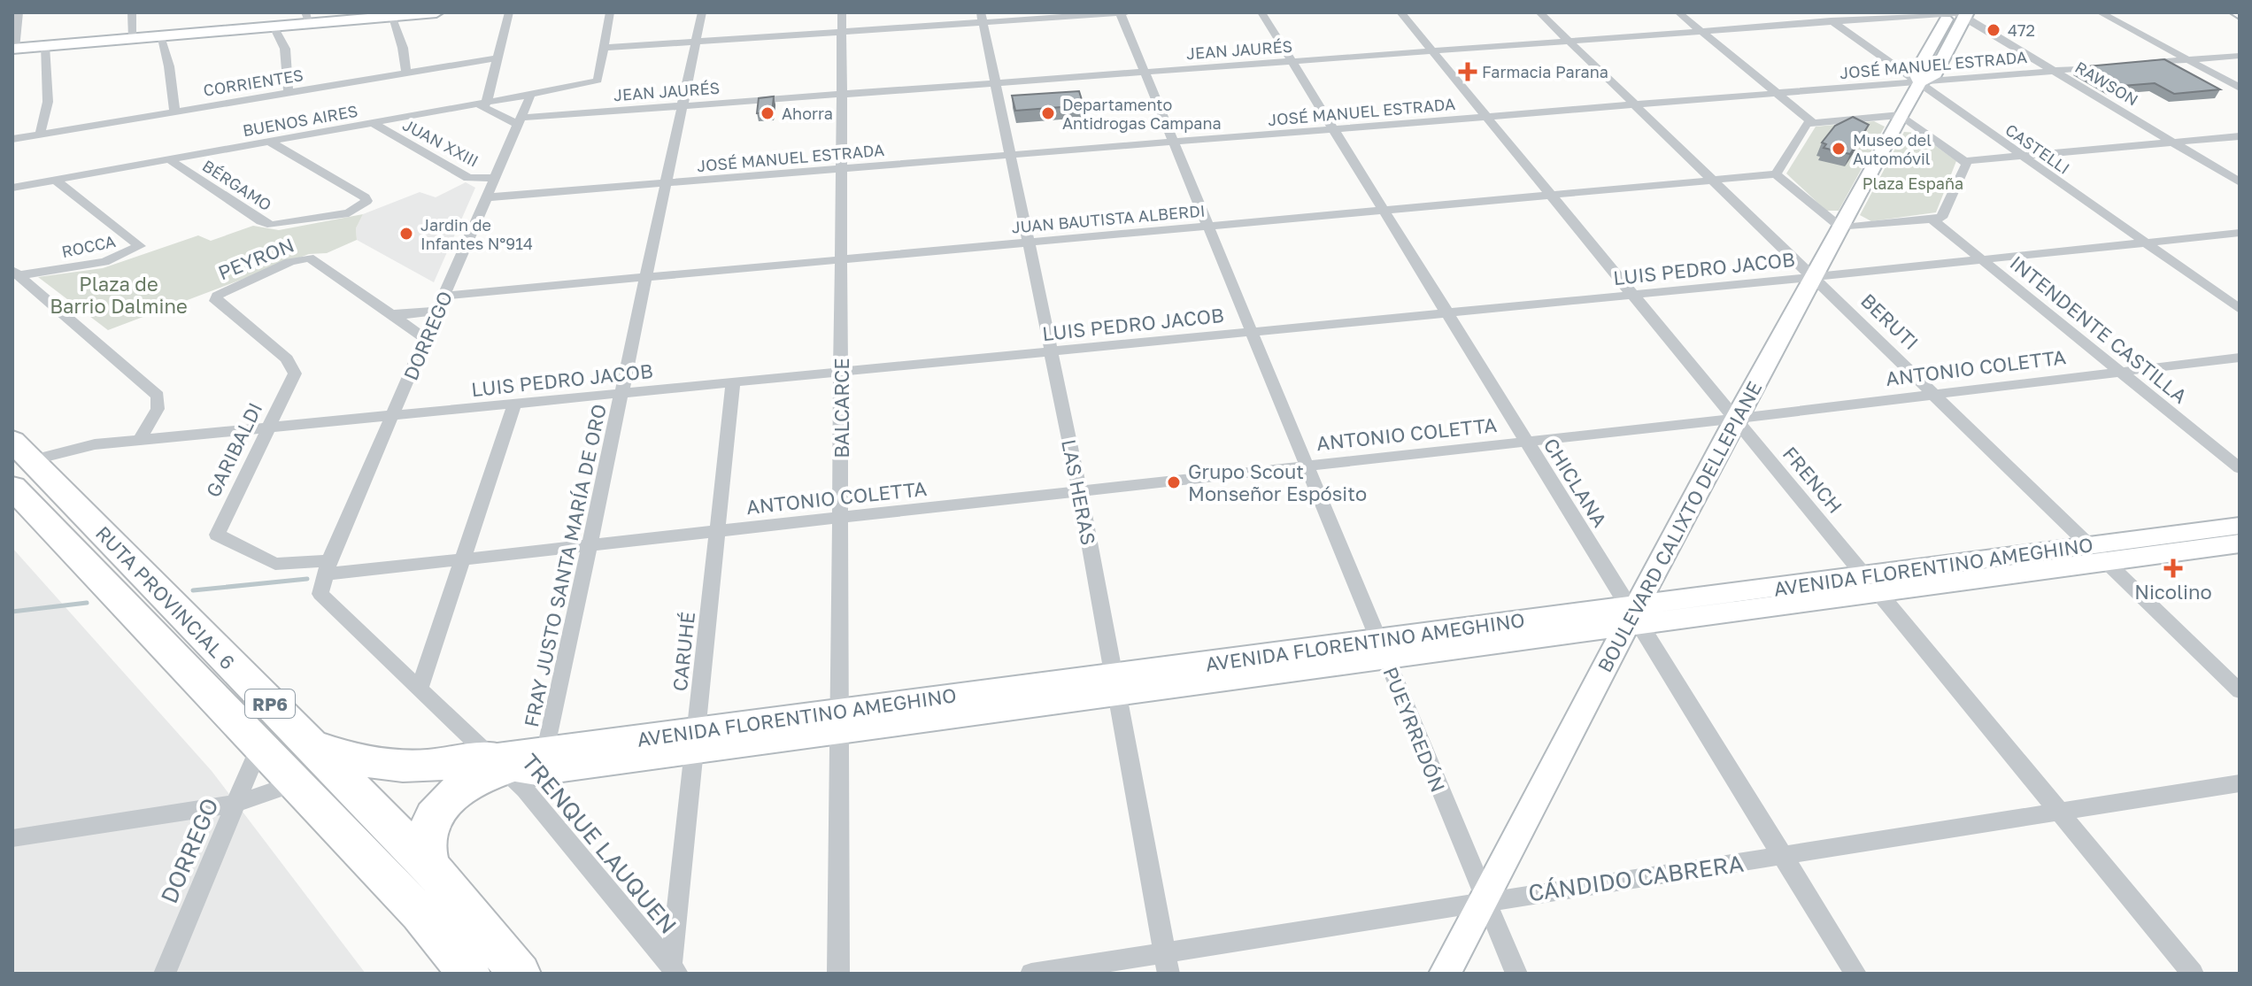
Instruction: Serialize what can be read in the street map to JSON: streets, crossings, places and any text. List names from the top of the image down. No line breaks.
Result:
{"streets":{"highway":["RUTA PROVINCIAL 6","RP6"],"main road":["BOULEVARD CALIXTO DELLEPIANE","AVENIDA FLORENTINO AMEGHINO"],"street":["JEAN JAURÉS","JOSÉ MANUEL ESTRADA","CORRIENTES","RAWSON","BUENOS AIRES","JUAN XXIII","CASTELLI","BÉRGAMO","JUAN BAUTISTA ALBERDI","ROCCA","PEYRON","LUIS PEDRO JACOB","BERUTI","INTENDENTE CASTILLA","DORREGO","ANTONIO COLETTA","BALCARCE","GARIBALDI","FRENCH","CHICLANA","LAS HERAS","FRAY JUSTO SANTA MARÍA DE ORO","CARUHÉ","PUEYRREDÓN","TRENQUE LAUQUEN","CÁNDIDO CABRERA"]},"crossings":[["JEAN JAURÉS","RAWSON"],["JEAN JAURÉS","CASTELLI"],["JEAN JAURÉS","BERUTI"],["JEAN JAURÉS","DORREGO"],["JEAN JAURÉS","BALCARCE"],["JEAN JAURÉS","FRENCH"],["JEAN JAURÉS","CHICLANA"],["JEAN JAURÉS","LAS HERAS"],["JEAN JAURÉS","BOULEVARD CALIXTO DELLEPIANE"],["JEAN JAURÉS","FRAY JUSTO SANTA MARÍA DE ORO"],["JEAN JAURÉS","PUEYRREDÓN"],["JOSÉ MANUEL ESTRADA","RAWSON"],["JOSÉ MANUEL ESTRADA","CASTELLI"],["JOSÉ MANUEL ESTRADA","BERUTI"],["JOSÉ MANUEL ESTRADA","DORREGO"],["JOSÉ MANUEL ESTRADA","BALCARCE"],["JOSÉ MANUEL ESTRADA","FRENCH"],["JOSÉ MANUEL ESTRADA","CHICLANA"],["JOSÉ MANUEL ESTRADA","LAS HERAS"],["JOSÉ MANUEL ESTRADA","BOULEVARD CALIXTO DELLEPIANE"],["JOSÉ MANUEL ESTRADA","FRAY JUSTO SANTA MARÍA DE ORO"],["JOSÉ MANUEL ESTRADA","PUEYRREDÓN"],["RAWSON","BOULEVARD CALIXTO DELLEPIANE"],["BUENOS AIRES","JUAN XXIII"],["BUENOS AIRES","BÉRGAMO"],["BUENOS AIRES","ROCCA"],["BUENOS AIRES","DORREGO"],["JUAN XXIII","DORREGO"],["CASTELLI","LUIS PEDRO JACOB"],["CASTELLI","BOULEVARD CALIXTO DELLEPIANE"],["JUAN BAUTISTA ALBERDI","BERUTI"],["JUAN BAUTISTA ALBERDI","DORREGO"],["JUAN BAUTISTA ALBERDI","BALCARCE"],["JUAN BAUTISTA ALBERDI","FRENCH"],["JUAN BAUTISTA ALBERDI","CHICLANA"],["JUAN BAUTISTA ALBERDI","LAS HERAS"],["JUAN BAUTISTA ALBERDI","FRAY JUSTO SANTA MARÍA DE ORO"],["JUAN BAUTISTA ALBERDI","PUEYRREDÓN"],["PEYRON","GARIBALDI"],["LUIS PEDRO JACOB","BERUTI"],["LUIS PEDRO JACOB","INTENDENTE CASTILLA"],["LUIS PEDRO JACOB","DORREGO"],["LUIS PEDRO JACOB","BALCARCE"],["LUIS PEDRO JACOB","GARIBALDI"],["LUIS PEDRO JACOB","FRENCH"],["LUIS PEDRO JACOB","CHICLANA"],["LUIS PEDRO JACOB","LAS HERAS"],["LUIS PEDRO JACOB","BOULEVARD CALIXTO DELLEPIANE"],["LUIS PEDRO JACOB","FRAY JUSTO SANTA MARÍA DE ORO"],["LUIS PEDRO JACOB","RUTA PROVINCIAL 6"],["LUIS PEDRO JACOB","CARUHÉ"],["LUIS PEDRO JACOB","PUEYRREDÓN"],["BERUTI","ANTONIO COLETTA"],["BERUTI","BOULEVARD CALIXTO DELLEPIANE"],["BERUTI","AVENIDA FLORENTINO AMEGHINO"],["INTENDENTE CASTILLA","ANTONIO COLETTA"],["DORREGO","ANTONIO COLETTA"],["DORREGO","GARIBALDI"],["DORREGO","RUTA PROVINCIAL 6"],["DORREGO","TRENQUE LAUQUEN"],["ANTONIO COLETTA","BALCARCE"],["ANTONIO COLETTA","GARIBALDI"],["ANTONIO COLETTA","FRENCH"],["ANTONIO COLETTA","CHICLANA"],["ANTONIO COLETTA","LAS HERAS"],["ANTONIO COLETTA","BOULEVARD CALIXTO DELLEPIANE"],["ANTONIO COLETTA","FRAY JUSTO SANTA MARÍA DE ORO"],["ANTONIO COLETTA","CARUHÉ"],["ANTONIO COLETTA","PUEYRREDÓN"],["ANTONIO COLETTA","TRENQUE LAUQUEN"],["BALCARCE","AVENIDA FLORENTINO AMEGHINO"],["GARIBALDI","TRENQUE LAUQUEN"],["FRENCH","BOULEVARD CALIXTO DELLEPIANE"],["FRENCH","AVENIDA FLORENTINO AMEGHINO"],["FRENCH","CÁNDIDO CABRERA"],["CHICLANA","BOULEVARD CALIXTO DELLEPIANE"],["CHICLANA","AVENIDA FLORENTINO AMEGHINO"],["CHICLANA","CÁNDIDO CABRERA"],["LAS HERAS","AVENIDA FLORENTINO AMEGHINO"],["LAS HERAS","CÁNDIDO CABRERA"],["BOULEVARD CALIXTO DELLEPIANE","AVENIDA FLORENTINO AMEGHINO"],["BOULEVARD CALIXTO DELLEPIANE","PUEYRREDÓN"],["BOULEVARD CALIXTO DELLEPIANE","CÁNDIDO CABRERA"],["FRAY JUSTO SANTA MARÍA DE ORO","AVENIDA FLORENTINO AMEGHINO"],["FRAY JUSTO SANTA MARÍA DE ORO","TRENQUE LAUQUEN"],["AVENIDA FLORENTINO AMEGHINO","CARUHÉ"],["AVENIDA FLORENTINO AMEGHINO","PUEYRREDÓN"],["AVENIDA FLORENTINO AMEGHINO","TRENQUE LAUQUEN"],["CARUHÉ","TRENQUE LAUQUEN"],["PUEYRREDÓN","CÁNDIDO CABRERA"]],"parks":["Plaza España","Plaza de Barrio Dalmine"],"places":{"other":["472","Ahorra","Departamento Antidrogas Campana","Museo del Automóvil","Jardin de Infantes N°914","Grupo Scout Monseñor Espósito"],"health":["Farmacia Parana","Nicolino"]}}
